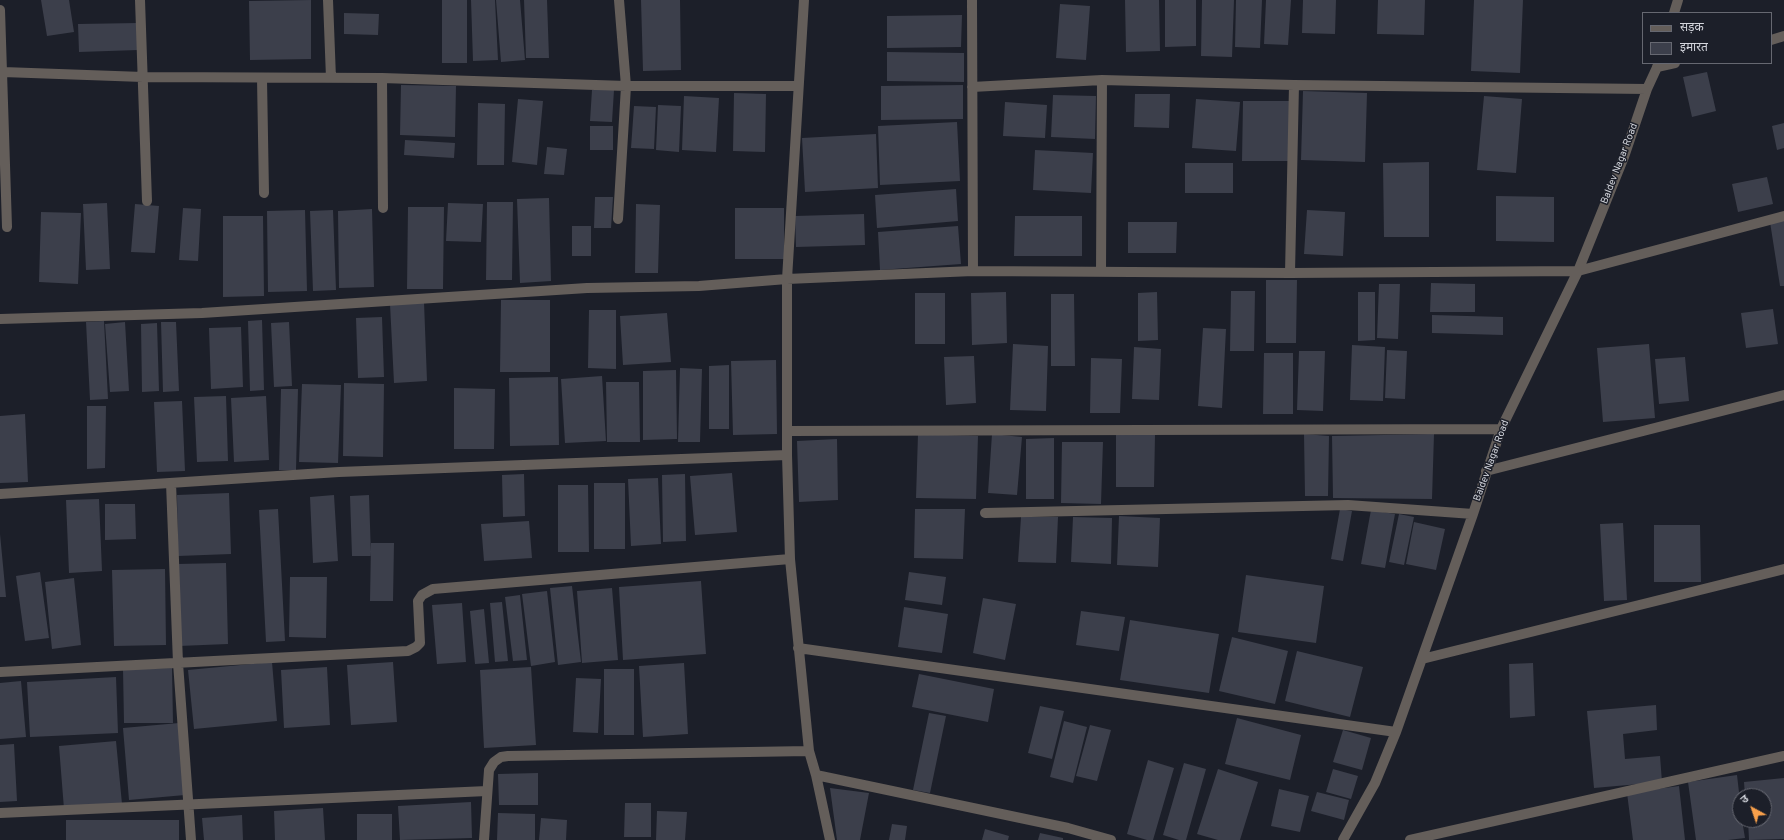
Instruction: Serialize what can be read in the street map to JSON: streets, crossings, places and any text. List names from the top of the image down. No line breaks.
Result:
{"streets":{"street":["Baldev Nagar Road"]},"legend":["सड़क","इमारत"],"north":"top left"}
